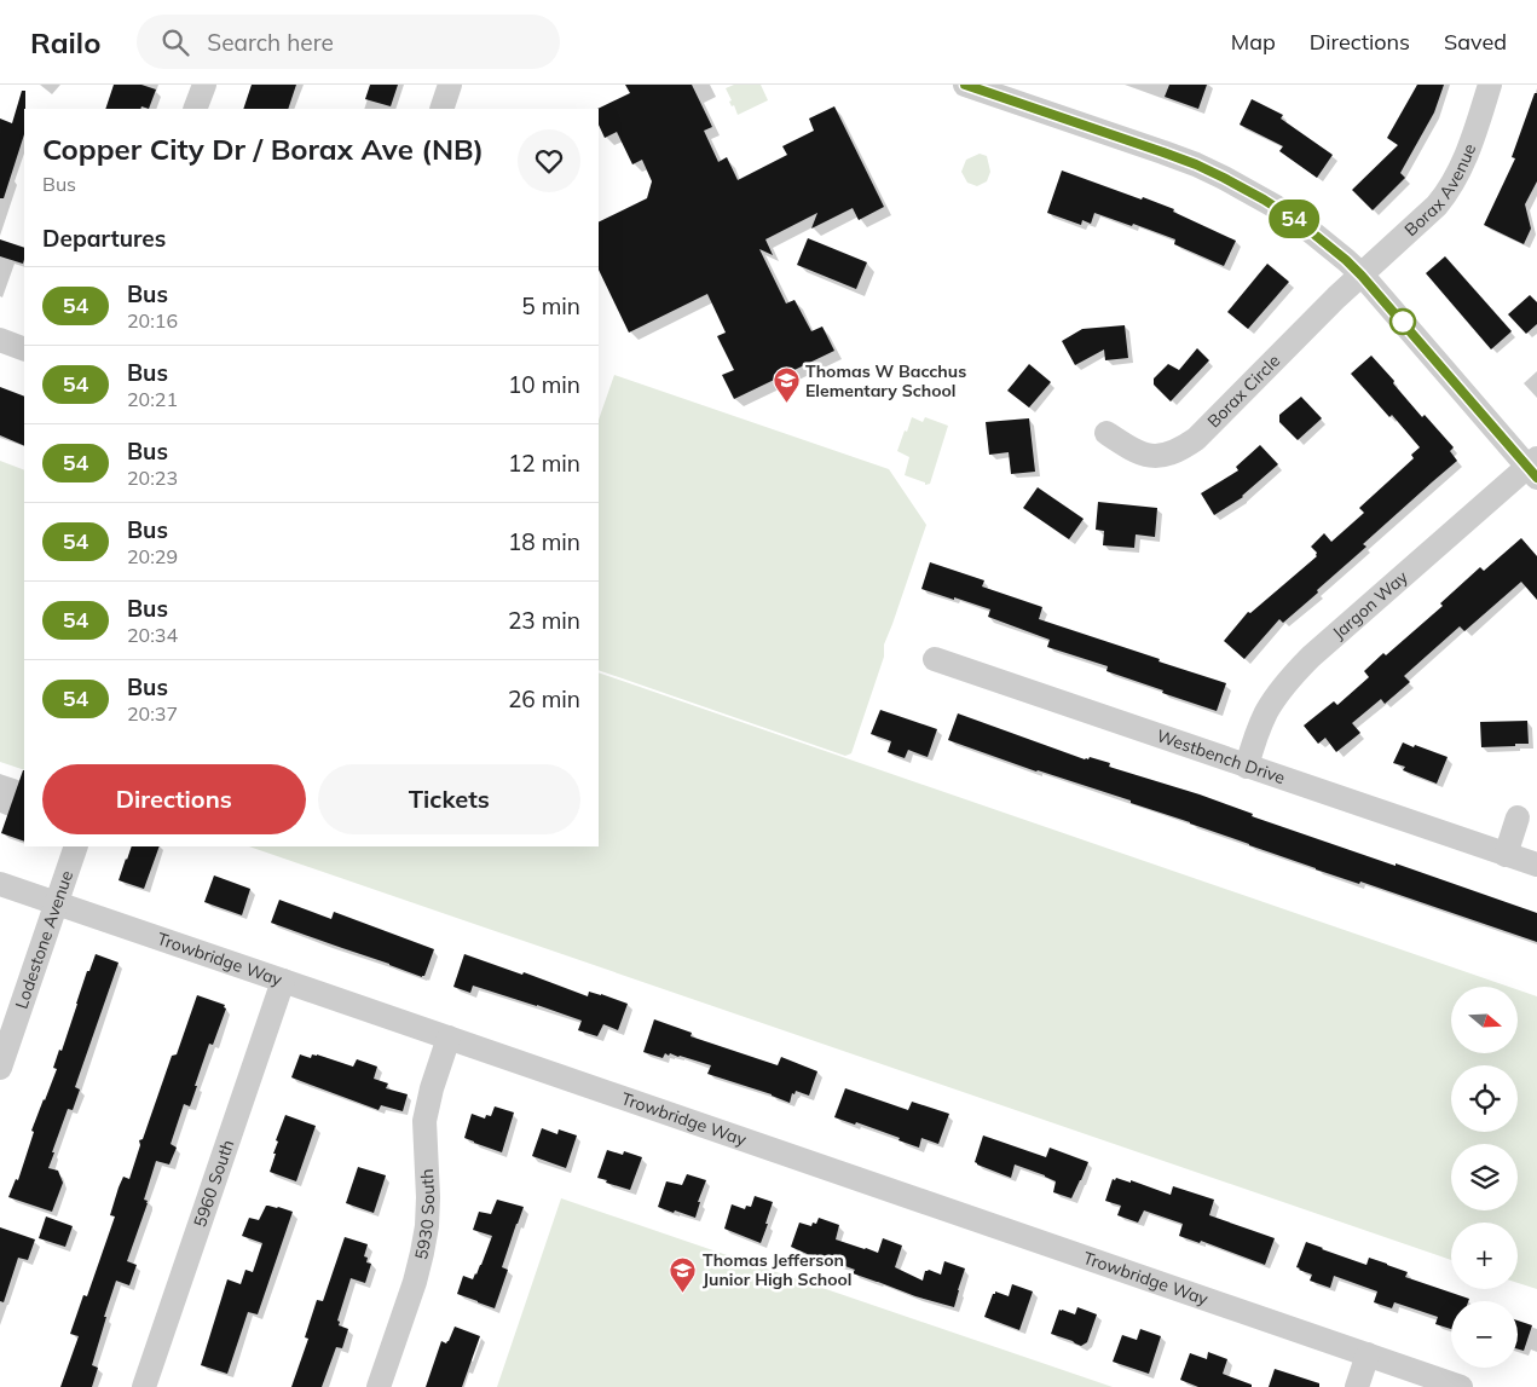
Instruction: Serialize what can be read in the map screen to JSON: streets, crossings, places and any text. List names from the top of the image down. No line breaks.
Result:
{"streets":{"street":["Borax Avenue","Borax Circle","Jargon Way","Westbench Drive","Lodestone Avenue","Trowbridge Way","5960 South","5930 South"]},"crossings":[["Borax Avenue","Borax Circle"],["Jargon Way","Westbench Drive"],["Lodestone Avenue","Trowbridge Way"],["Trowbridge Way","5960 South"],["Trowbridge Way","5930 South"]],"places":{"school or university":["Thomas W Bacchus Elementary School","Thomas Jefferson Junior High School"]},"lines":["bus line 54"],"north":"right","page":{"header":"Railo","search":"Search here","nav":["Map","Directions","Saved"],"on_map":"54","heading":[["Copper City Dr / Borax Ave (NB)","Bus"],"Departures"],"list":[{"mark":"54","name":"Bus","note":"20:16","value":"5 min"},{"mark":"54","name":"Bus","note":"20:21","value":"10 min"},{"mark":"54","name":"Bus","note":"20:23","value":"12 min"},{"mark":"54","name":"Bus","note":"20:29","value":"18 min"},{"mark":"54","name":"Bus","note":"20:34","value":"23 min"},{"mark":"54","name":"Bus","note":"20:37","value":"26 min"}],"buttons":["Directions","Tickets"],"map_buttons":["+","−"]}}
